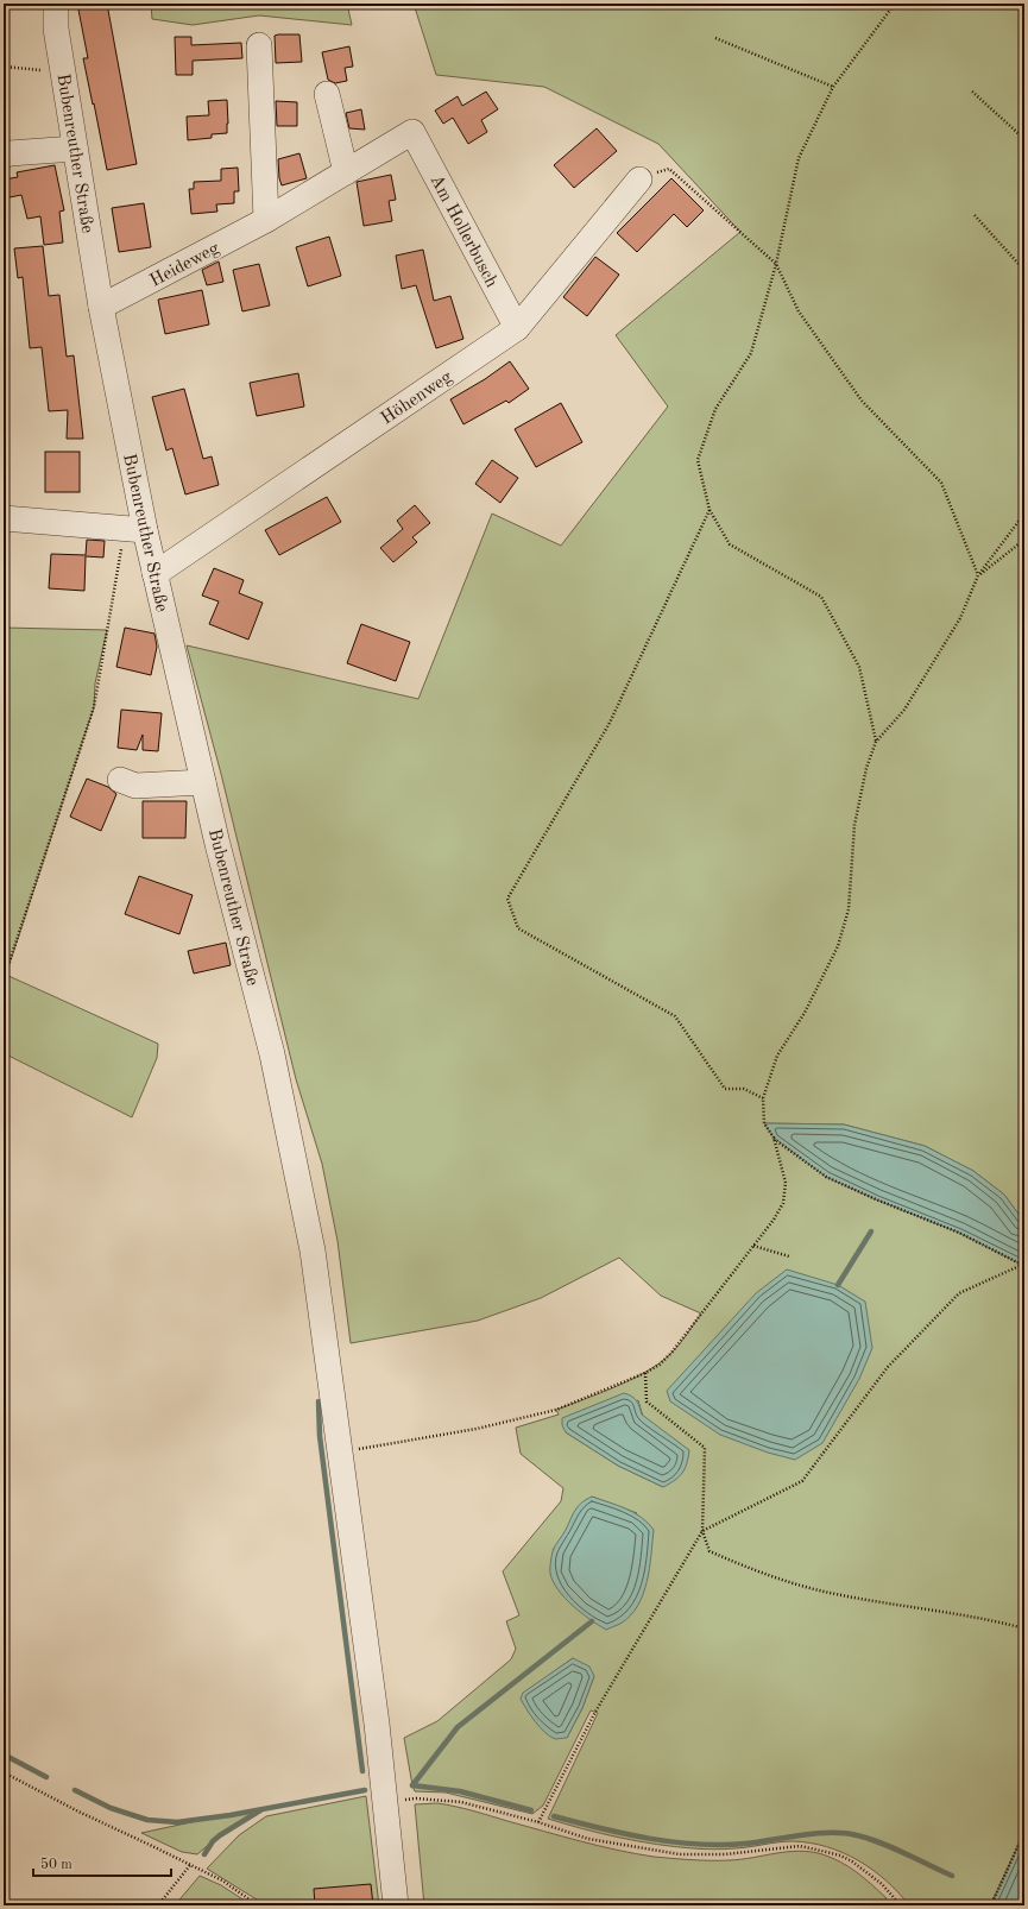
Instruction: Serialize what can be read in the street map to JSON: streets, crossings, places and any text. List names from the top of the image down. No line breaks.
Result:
{"streets":{"street":["Bubenreuther Straße","Am Hollerbusch","Heideweg","Höhenweg"]},"crossings":[["Bubenreuther Straße","Heideweg"],["Bubenreuther Straße","Höhenweg"],["Am Hollerbusch","Heideweg"],["Am Hollerbusch","Höhenweg"]],"scale_bar":"50 m"}
